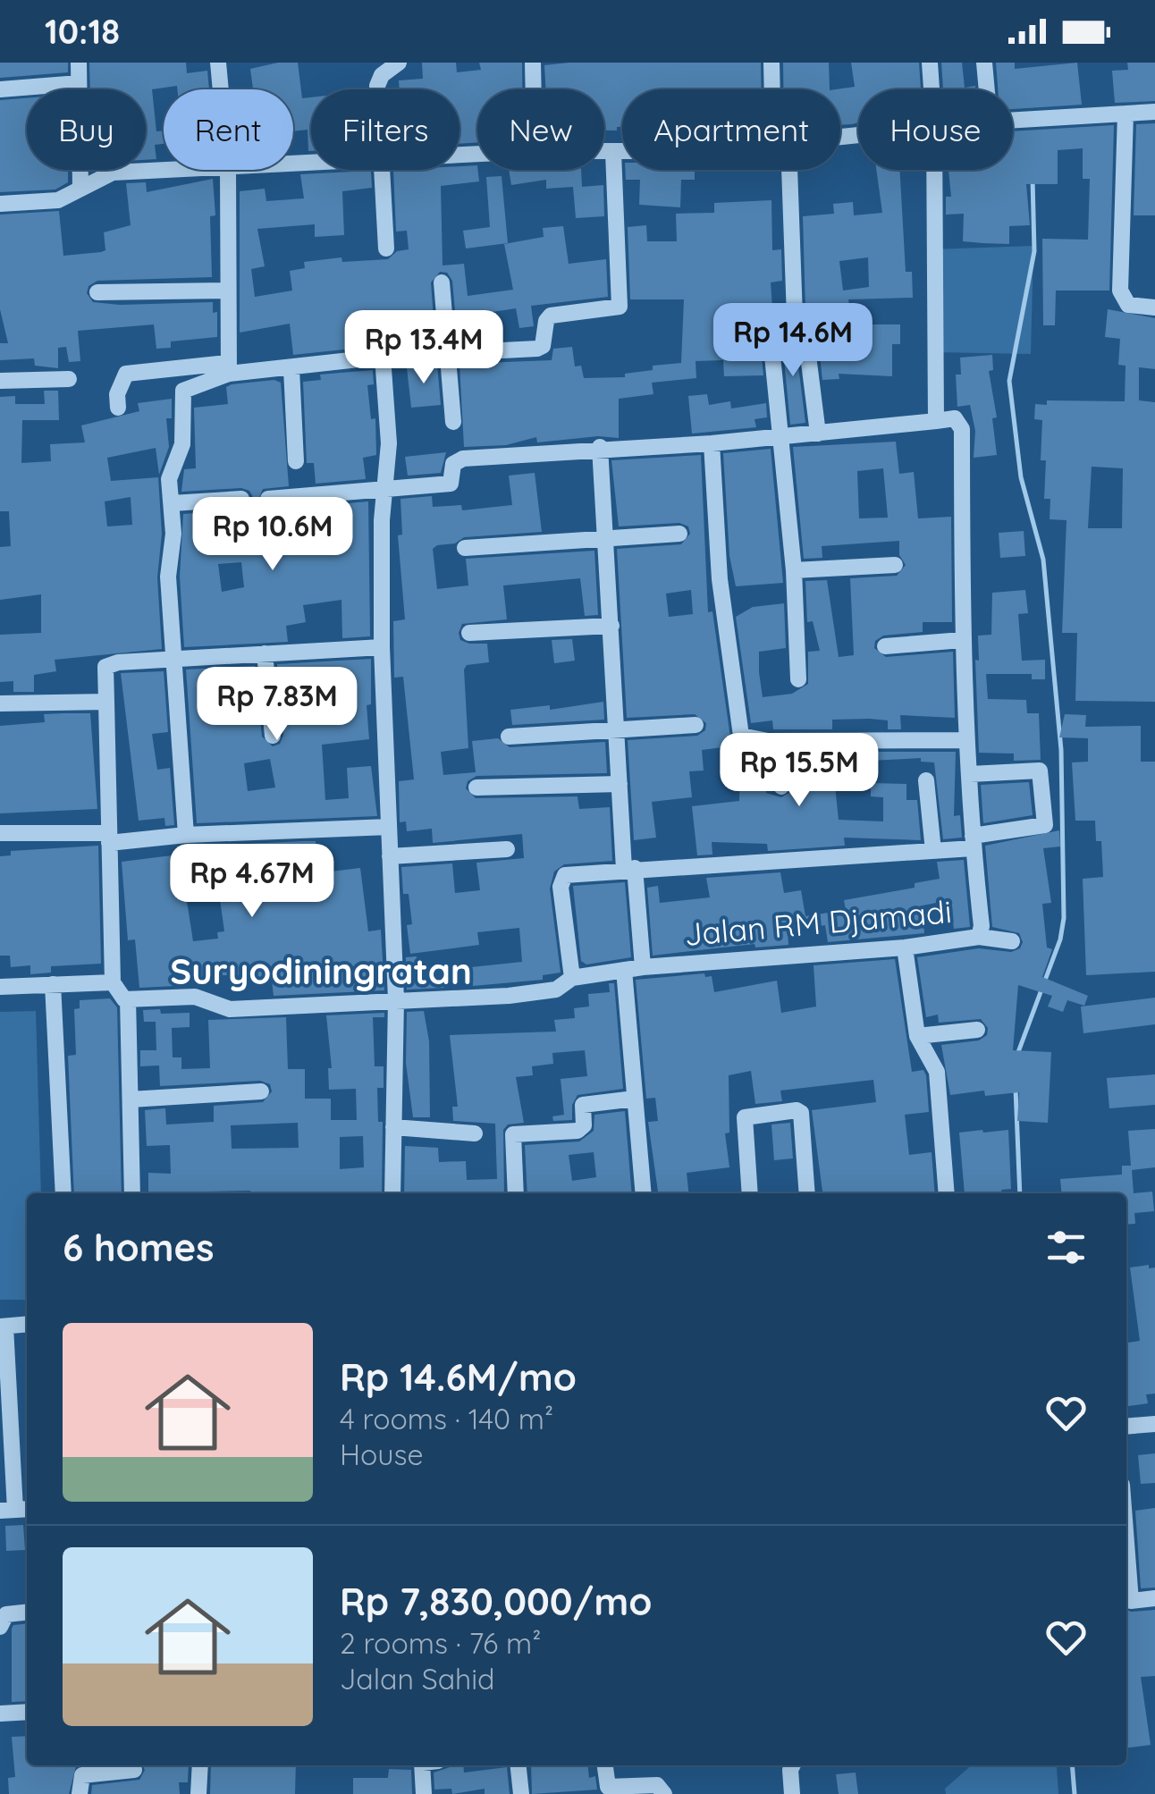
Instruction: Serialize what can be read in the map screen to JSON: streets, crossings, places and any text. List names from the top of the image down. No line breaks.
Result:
{"streets":{"street":["Jalan RM Djamadi"]},"districts":["Suryodiningratan"],"page":{"status":"10:18","chip":["Buy","Rent","Filters","New","Apartment","House"],"price":["Rp 14.6M","Rp 13.4M","Rp 10.6M","Rp 7.83M","Rp 15.5M","Rp 4.67M"],"heading":"6 homes","list":[{"name":"Rp 14.6M/mo","note":"4 rooms · 140 m² · House"},{"name":"Rp 7,830,000/mo","note":"2 rooms · 76 m² · Jalan Sahid"}]}}
